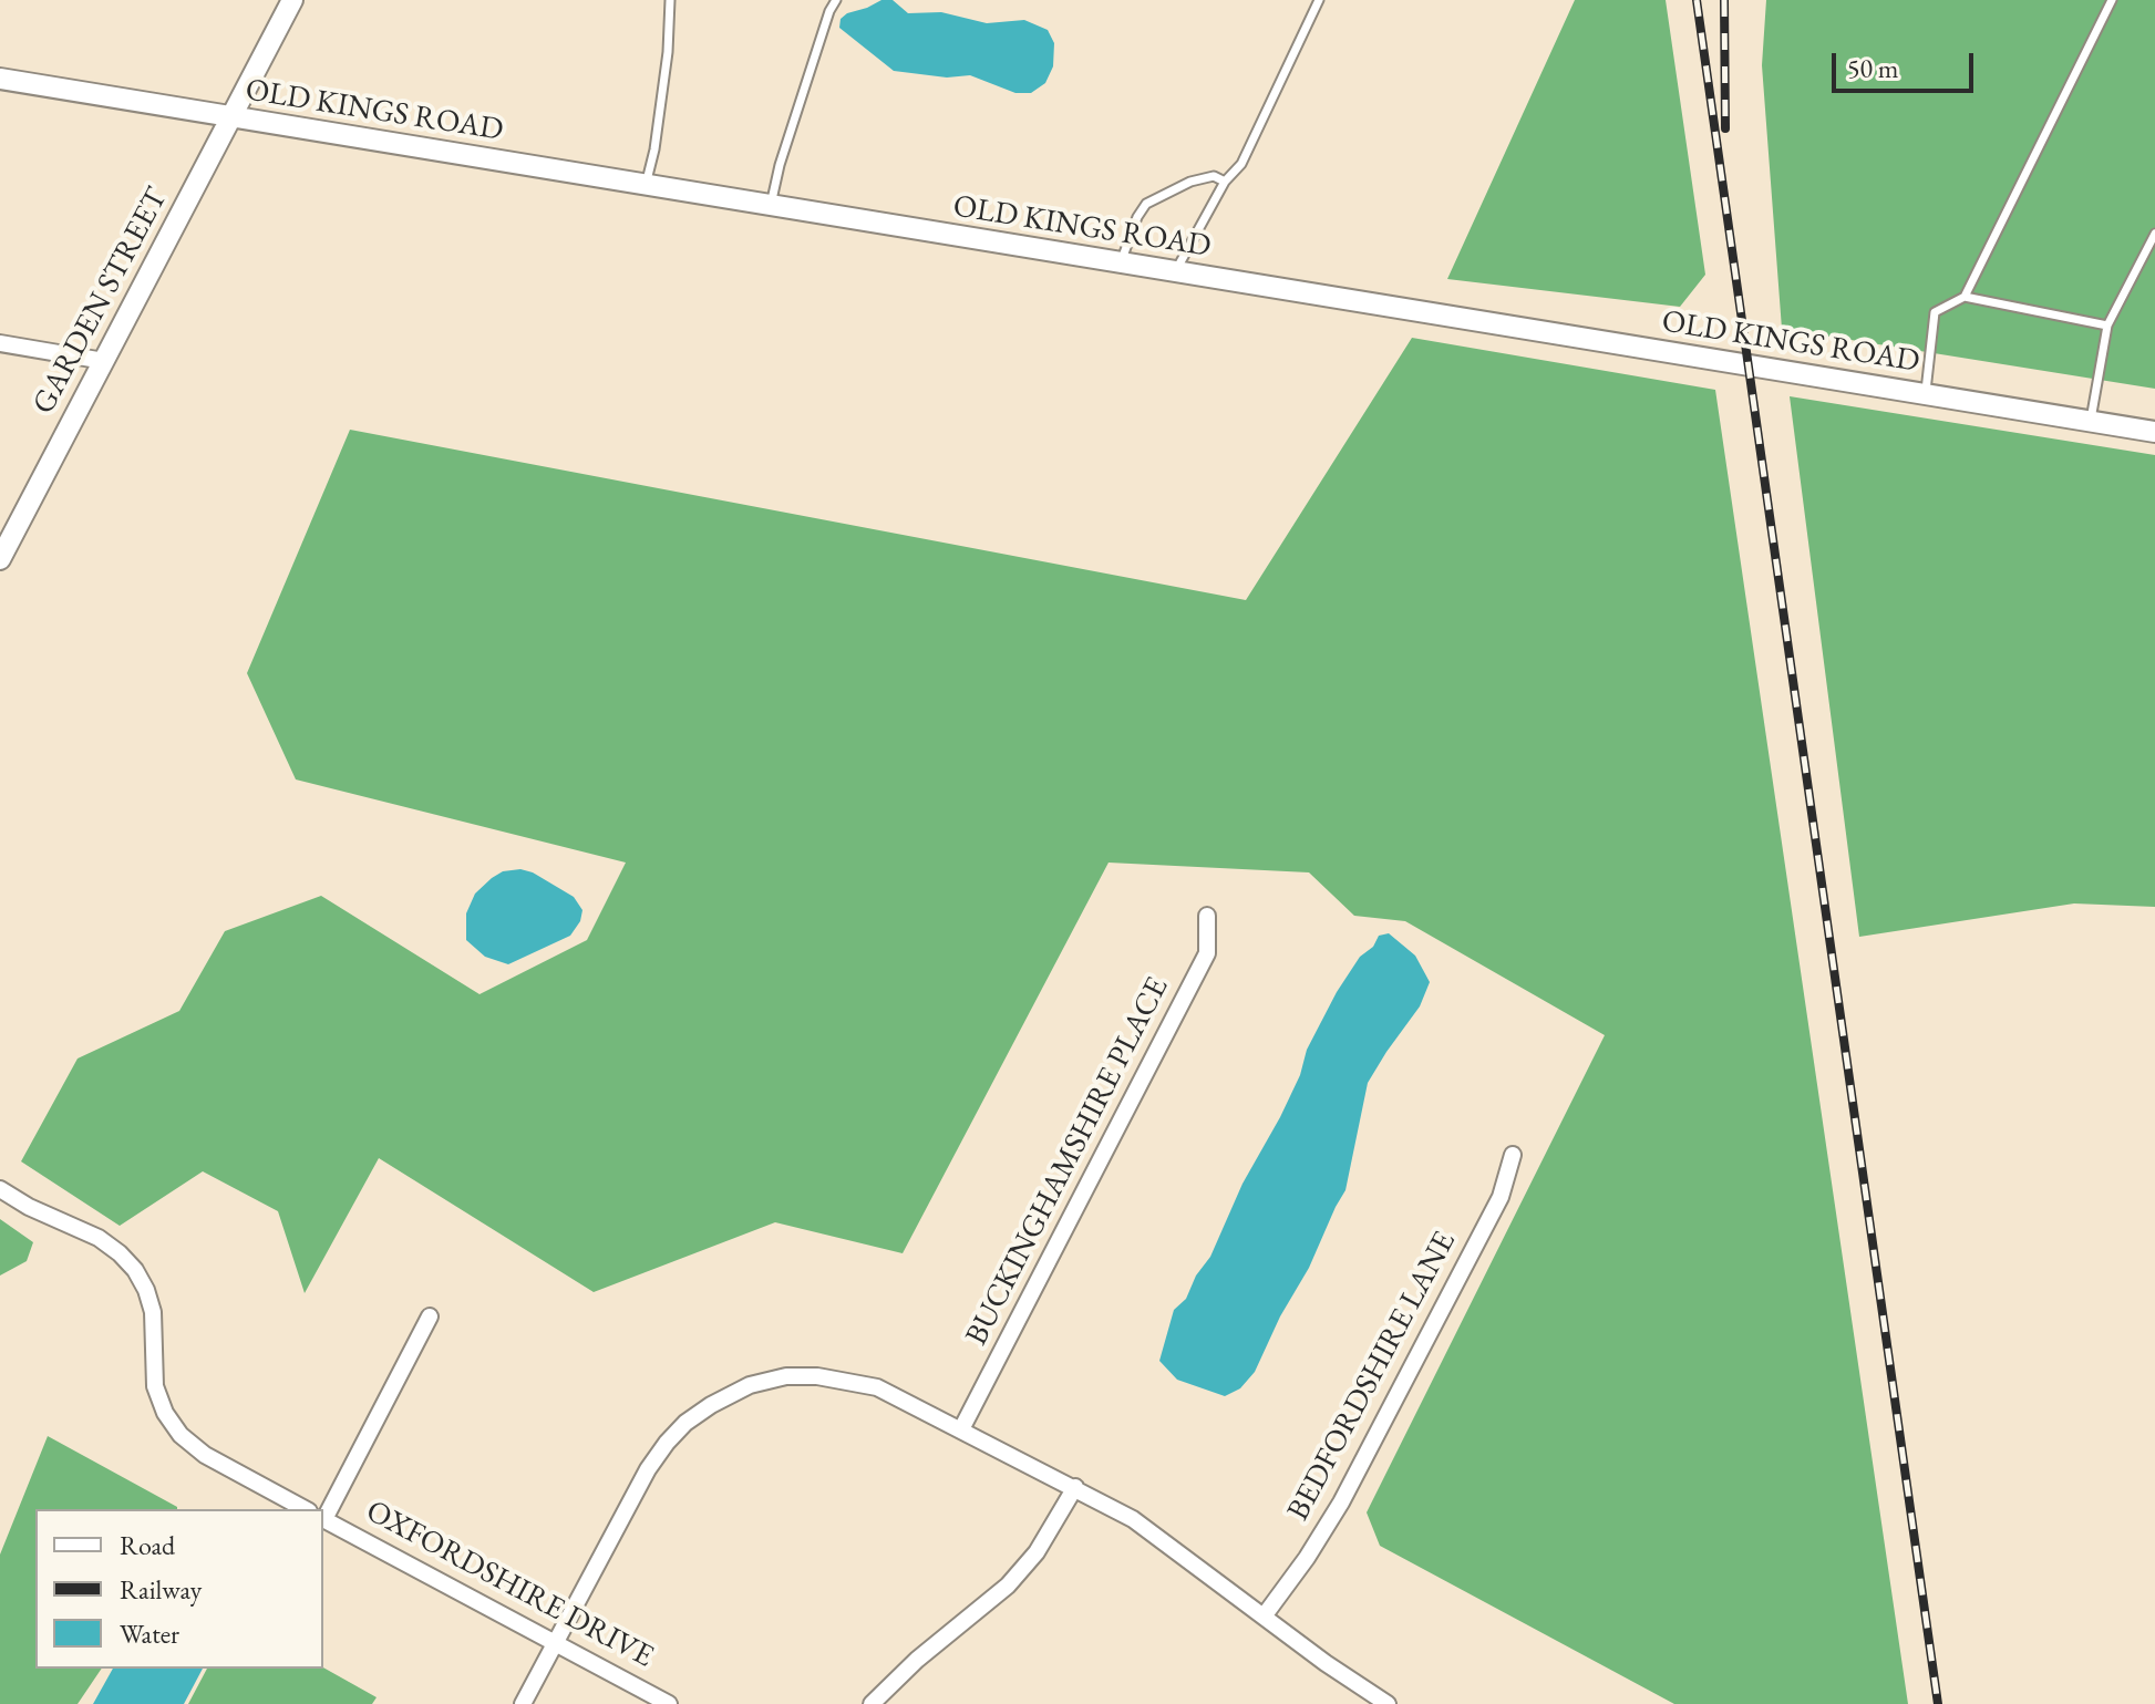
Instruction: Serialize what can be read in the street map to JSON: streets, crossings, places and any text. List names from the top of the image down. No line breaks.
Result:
{"streets":{"street":["OLD KINGS ROAD","GARDEN STREET","BUCKINGHAMSHIRE PLACE","BEDFORDSHIRE LANE","OXFORDSHIRE DRIVE"]},"crossings":[["OLD KINGS ROAD","GARDEN STREET"]],"legend":["Road","Railway","Water"],"scale_bar":"50 m"}
